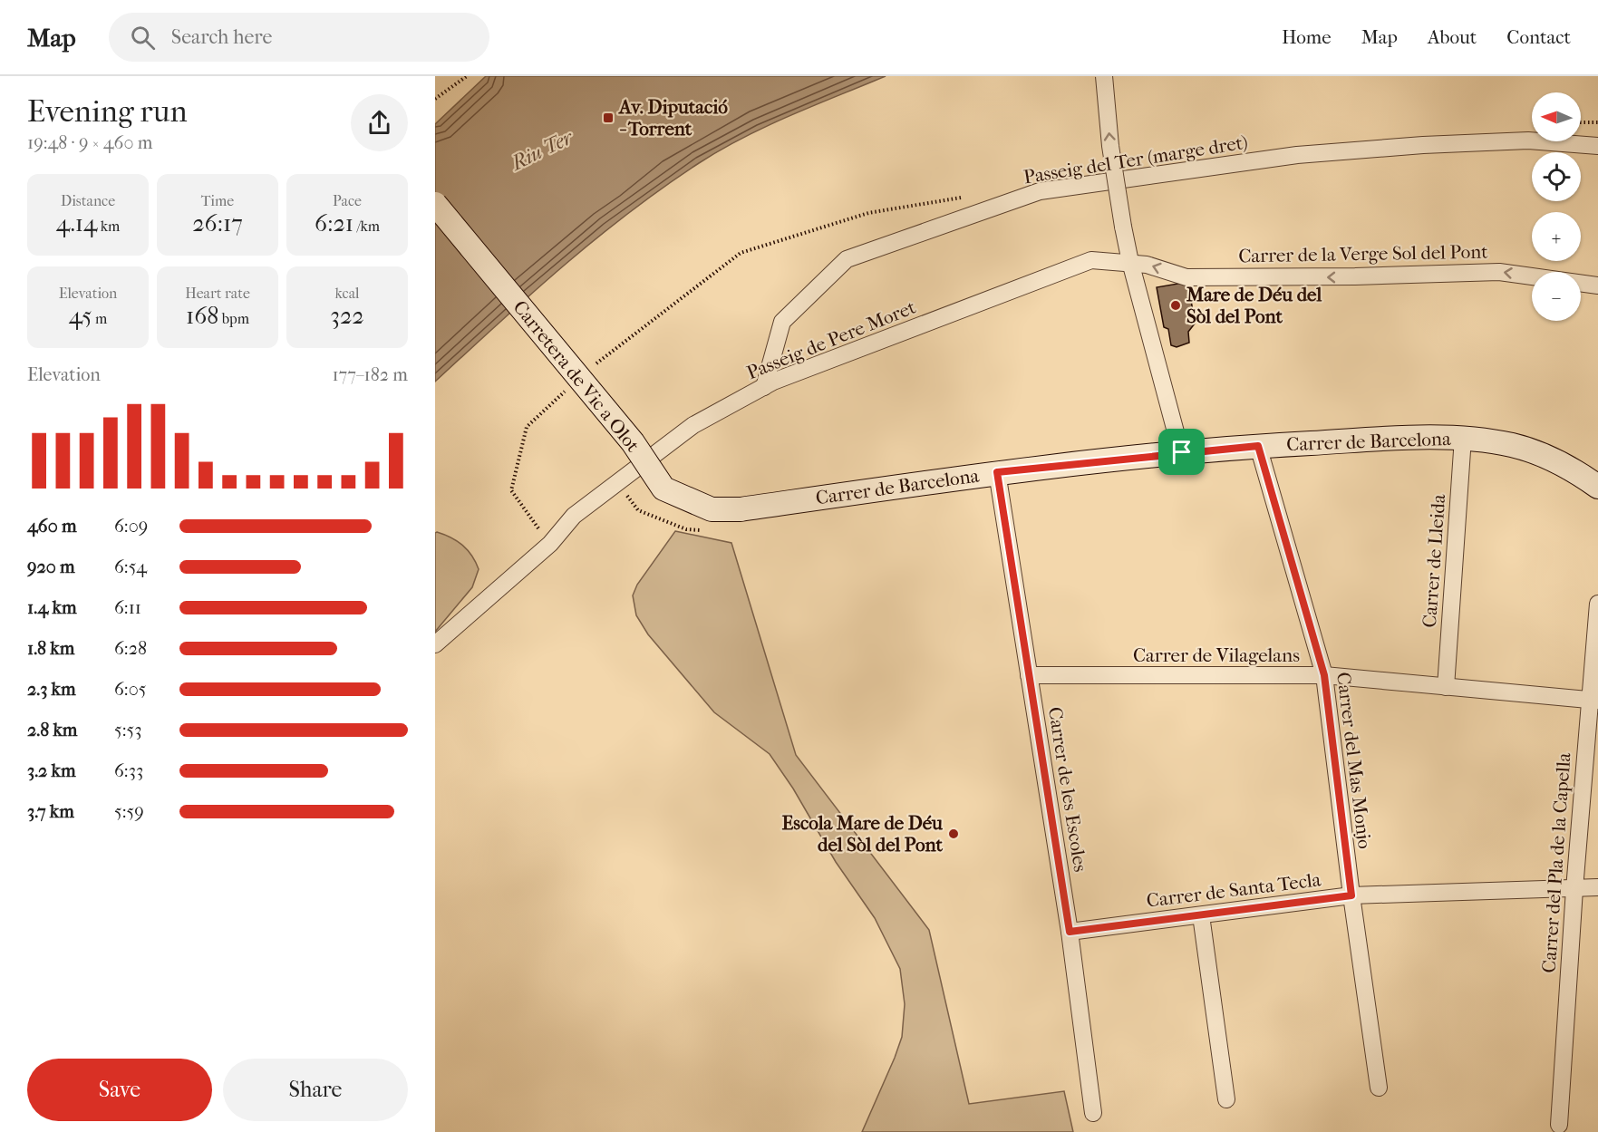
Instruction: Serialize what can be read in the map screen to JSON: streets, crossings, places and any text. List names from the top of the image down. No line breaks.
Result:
{"streets":{"street":["Passeig del Ter (marge dret)","Carrer de la Verge Sol del Pont","Passeig de Pere Moret","Carretera de Vic a Olot","Carrer de Barcelona","Carrer de Lleida","Carrer de Vilagelans","Carrer del Mas Monjo","Carrer de les Escoles","Carrer del Pla de la Capella","Carrer de Santa Tecla"]},"crossings":[["Passeig del Ter (marge dret)","Passeig de Pere Moret"],["Carrer de la Verge Sol del Pont","Passeig de Pere Moret"],["Carretera de Vic a Olot","Carrer de Barcelona"],["Carrer de Barcelona","Carrer de Lleida"],["Carrer de Barcelona","Carrer del Mas Monjo"],["Carrer de Barcelona","Carrer de les Escoles"],["Carrer de Lleida","Carrer de Vilagelans"],["Carrer de Vilagelans","Carrer del Mas Monjo"],["Carrer de Vilagelans","Carrer de les Escoles"],["Carrer de Vilagelans","Carrer del Pla de la Capella"],["Carrer del Mas Monjo","Carrer de Santa Tecla"],["Carrer de les Escoles","Carrer de Santa Tecla"],["Carrer del Pla de la Capella","Carrer de Santa Tecla"]],"one_way":["Carrer de la Verge Sol del Pont"],"water":["Riu Ter"],"places":{"transit":["Av. Diputació - Torrent"],"other":["Mare de Déu del Sòl del Pont","Escola Mare de Déu del Sòl del Pont"]},"north":"left","page":{"header":"Map","search":"Search here","nav":["Home","Map","About","Contact"],"heading":["Evening run","19:48 · 9 × 460 m"],"map_buttons":["+","−"],"stats":[["Distance","4.14 km"],["Time","26:17"],["Pace","6:21 /km"],["Elevation","45 m"],["Heart rate","168 bpm"],["kcal","322"]],"chart":["Elevation","177–182 m"],"list":[{"name":"460 m","note":"6:09"},{"name":"920 m","note":"6:54"},{"name":"1.4 km","note":"6:11"},{"name":"1.8 km","note":"6:28"},{"name":"2.3 km","note":"6:05"},{"name":"2.8 km","note":"5:53"},{"name":"3.2 km","note":"6:33"},{"name":"3.7 km","note":"5:59"}],"buttons":["Save","Share"]}}
